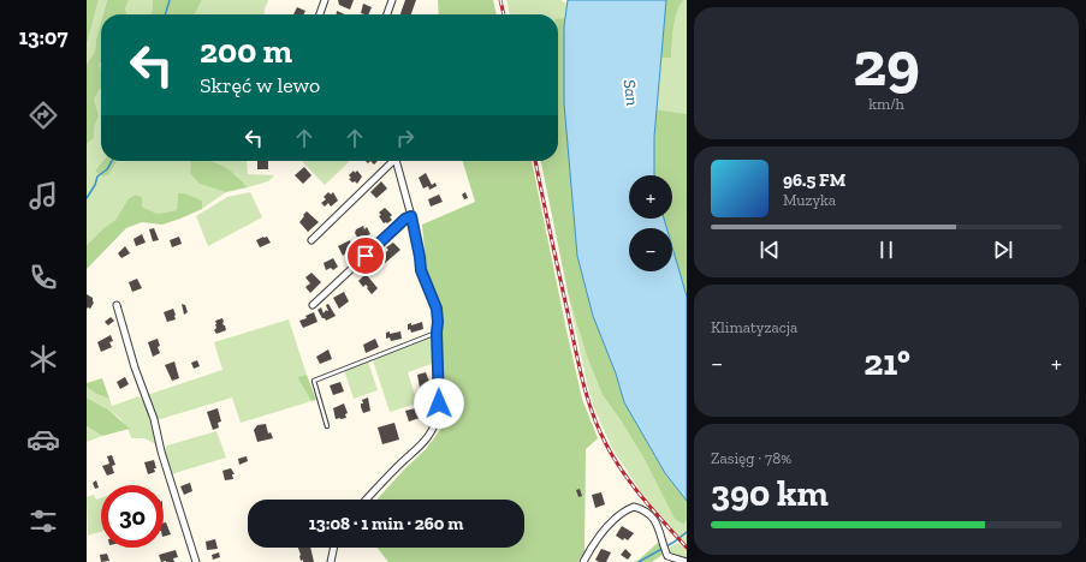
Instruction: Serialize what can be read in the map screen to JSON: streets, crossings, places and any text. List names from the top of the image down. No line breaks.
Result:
{"water":["San"],"page":{"tabs":"13:07","tile":[["29","km/h"],"Klimatyzacja",["Zasięg · 78%","390 km"]],"turn":["200 m","Skręć w lewo"],"song":["96.5 FM","Muzyka"],"map_buttons":["+","−"],"heat":["−","21°","+"],"limit":"30","trip":"13:08 · 1 min · 260 m"}}
